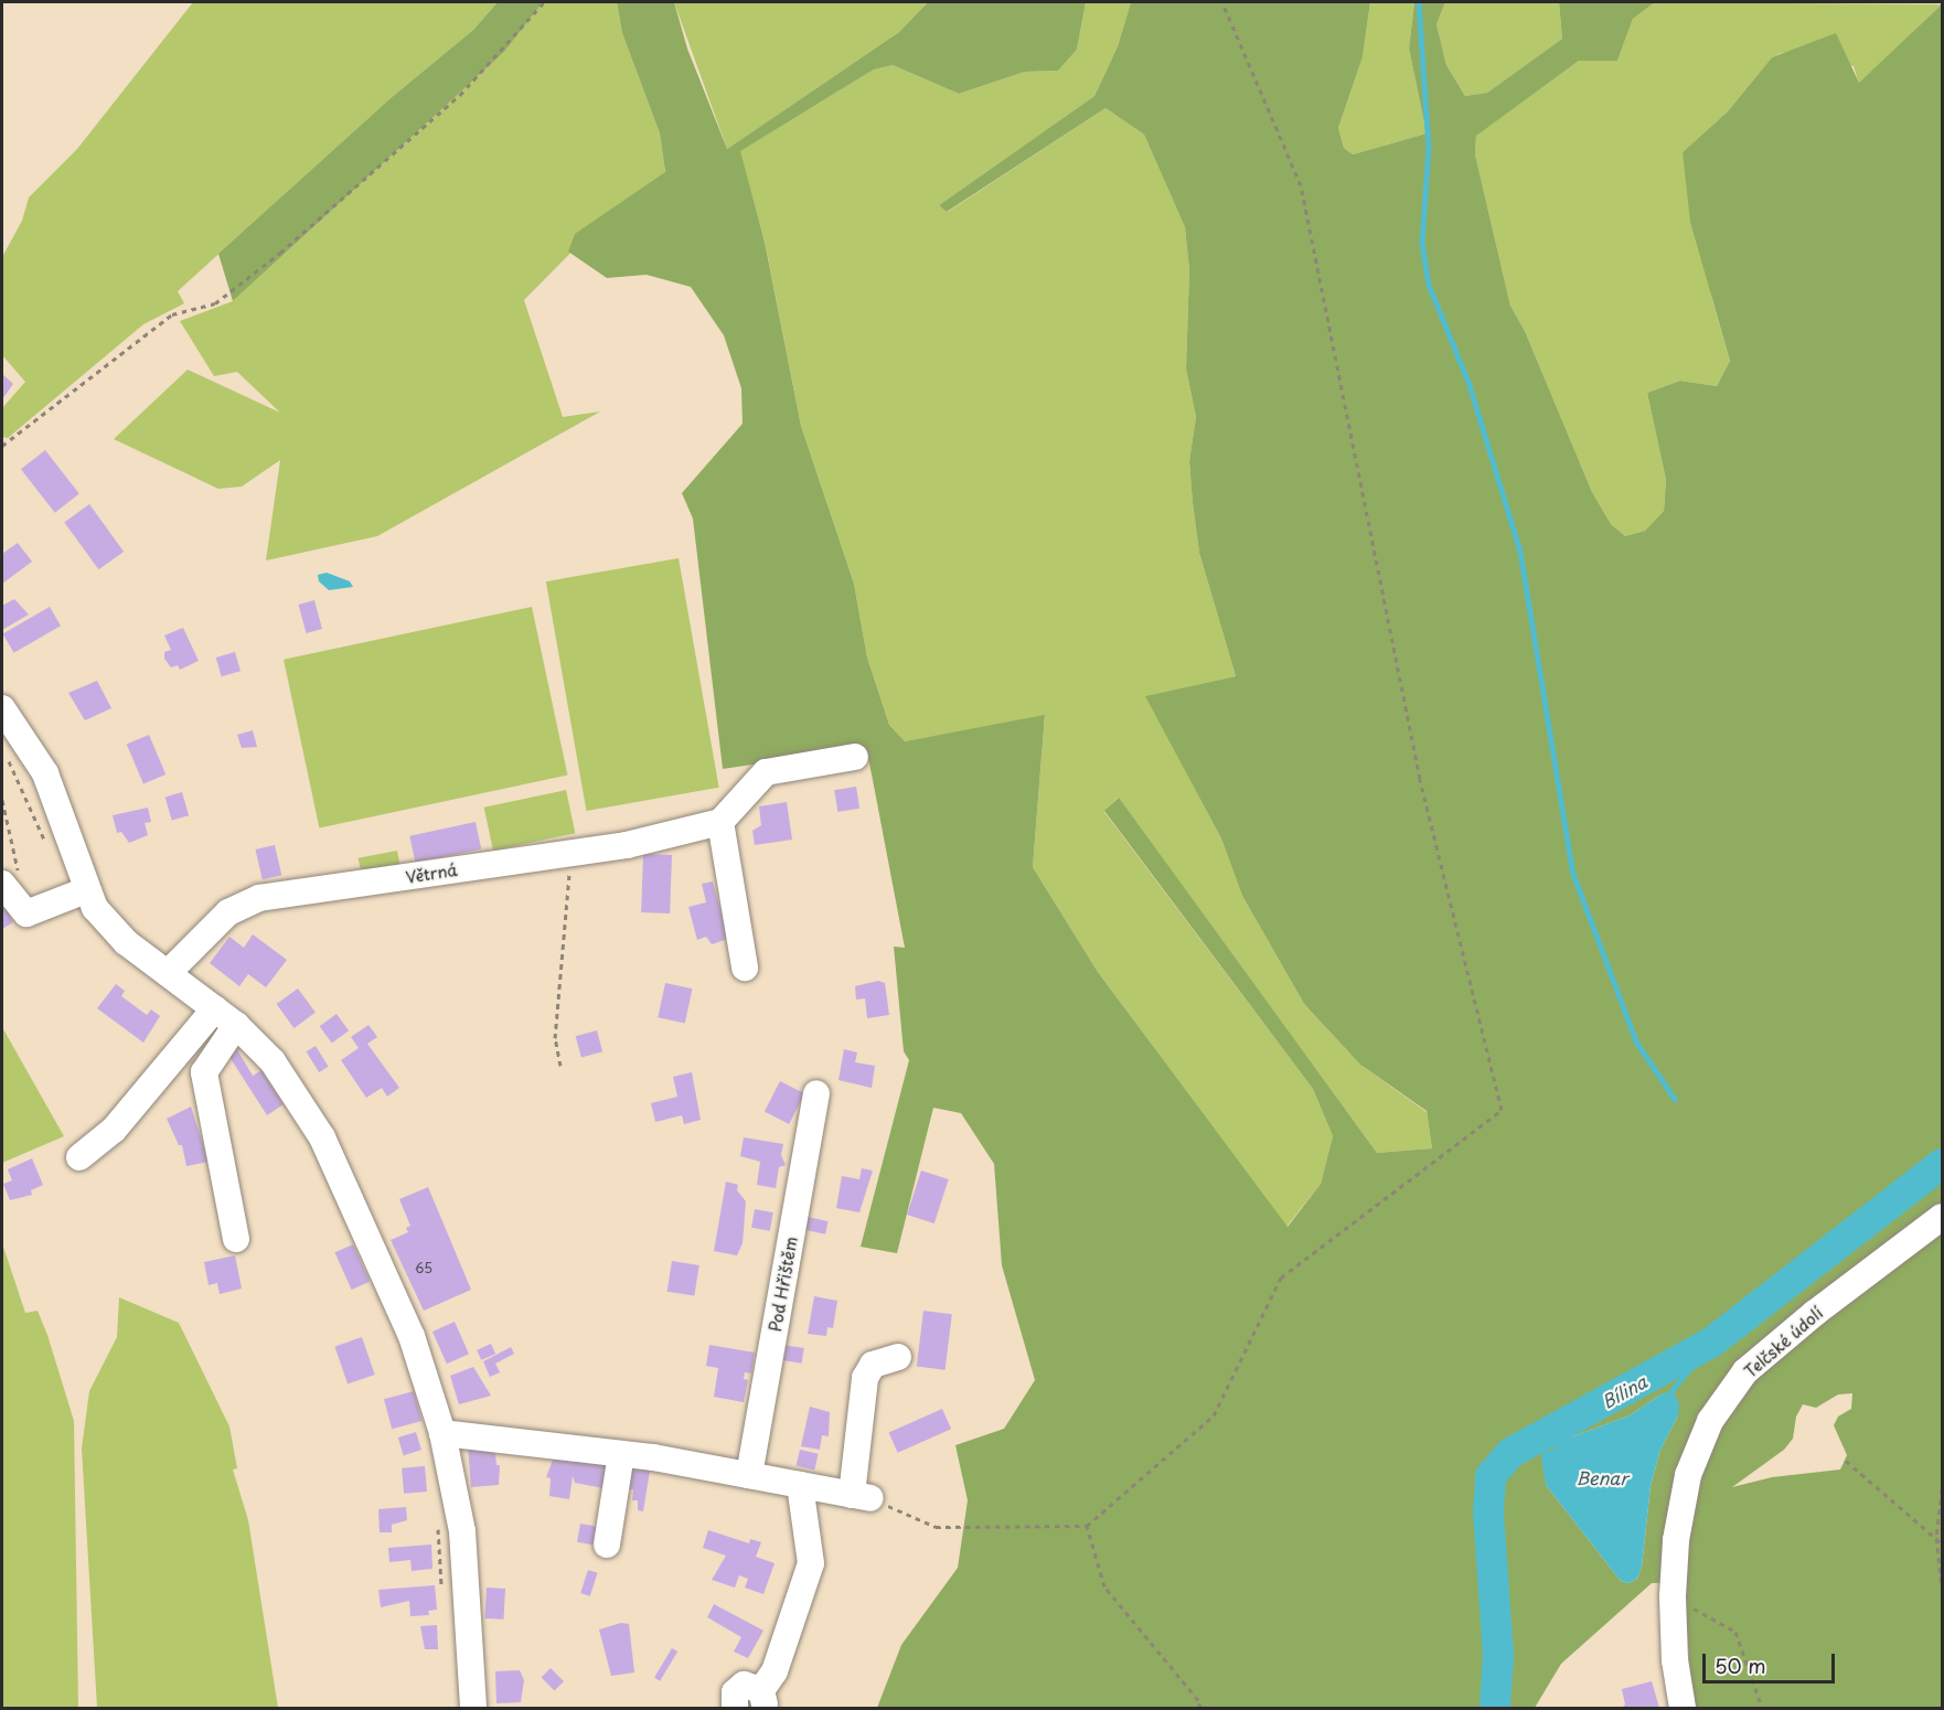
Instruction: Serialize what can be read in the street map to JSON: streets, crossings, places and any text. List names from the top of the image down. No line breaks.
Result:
{"streets":{"street":["Větrná","Pod Hřištěm","Telčské údolí"]},"water":["Bílina","Benar"],"house_numbers":["65"],"scale_bar":"50 m"}
